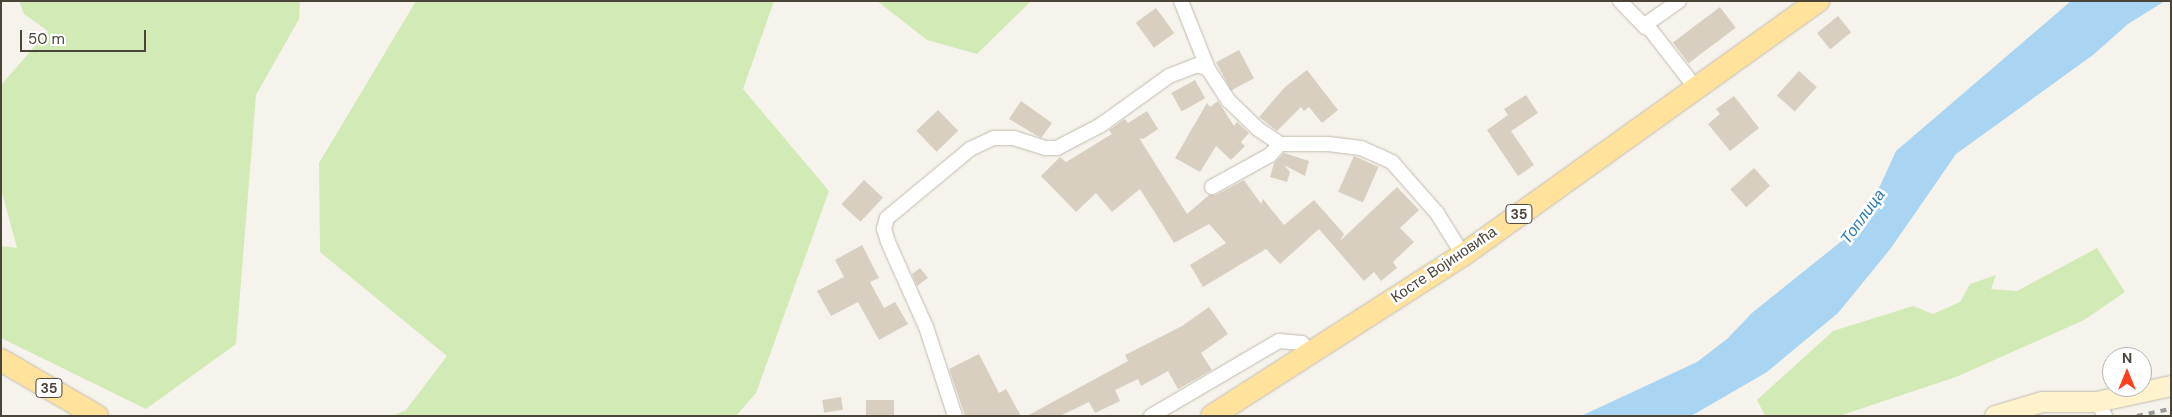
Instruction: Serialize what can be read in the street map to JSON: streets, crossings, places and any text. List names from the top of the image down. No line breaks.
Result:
{"streets":{"main road":["35","Косте Војиновића"]},"water":["Топлица"],"scale_bar":"50 m","north":"top"}
